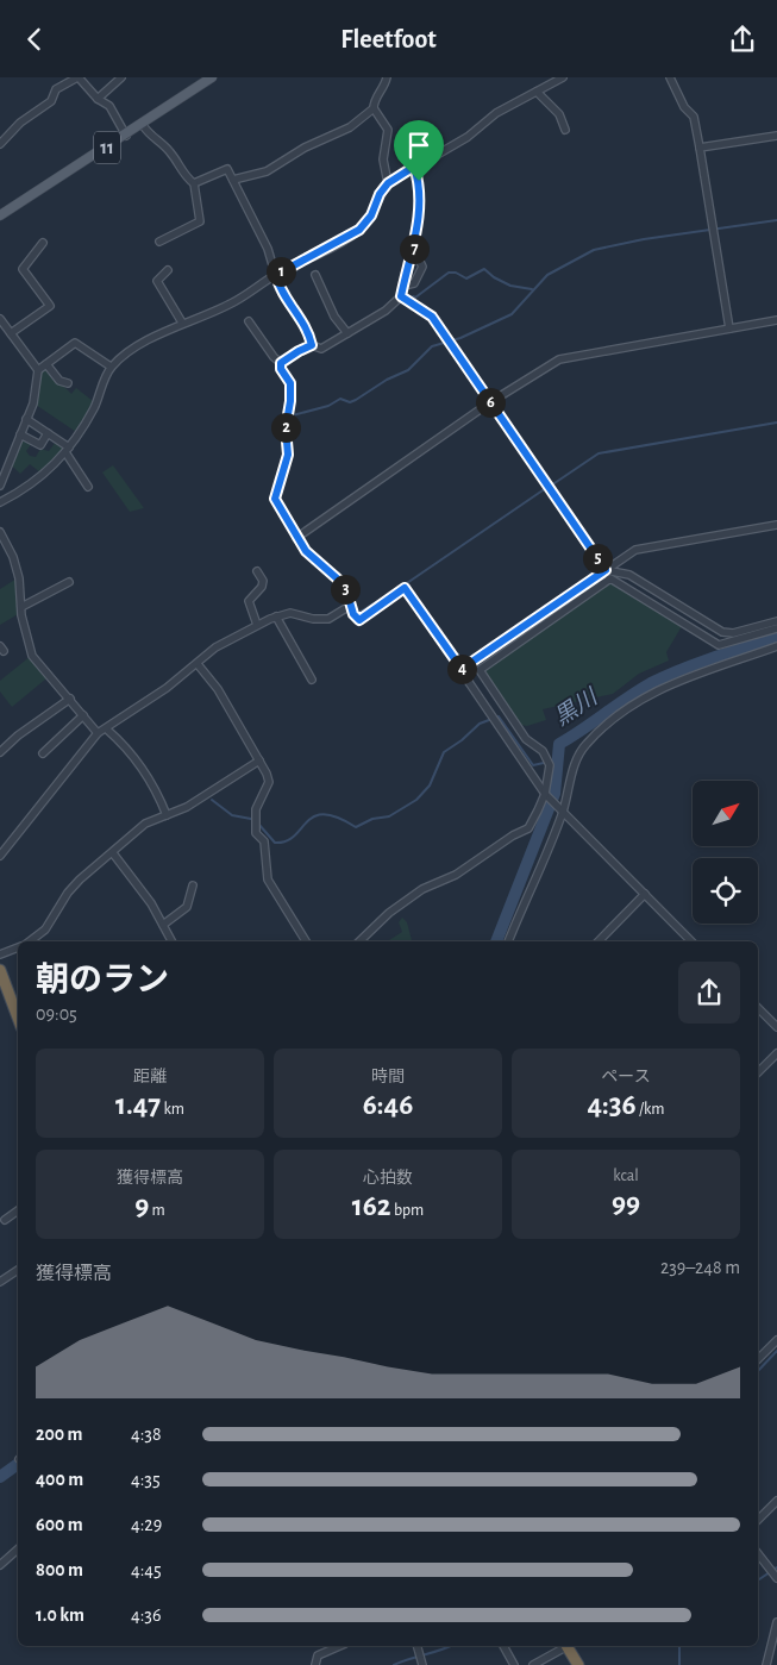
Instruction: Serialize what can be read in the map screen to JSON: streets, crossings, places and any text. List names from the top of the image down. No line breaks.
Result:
{"streets":{"main road":["11"]},"water":["黒川"],"north":"top right","page":{"header":"Fleetfoot","pins":["7","1","6","2","5","3","4"],"heading":["朝のラン","09:05"],"stats":[["距離","1.47 km"],["時間","6:46"],["ペース","4:36 /km"],["獲得標高","9 m"],["心拍数","162 bpm"],["kcal","99"]],"chart":["獲得標高","239–248 m"],"list":[{"name":"200 m","note":"4:38"},{"name":"400 m","note":"4:35"},{"name":"600 m","note":"4:29"},{"name":"800 m","note":"4:45"},{"name":"1.0 km","note":"4:36"}]}}
